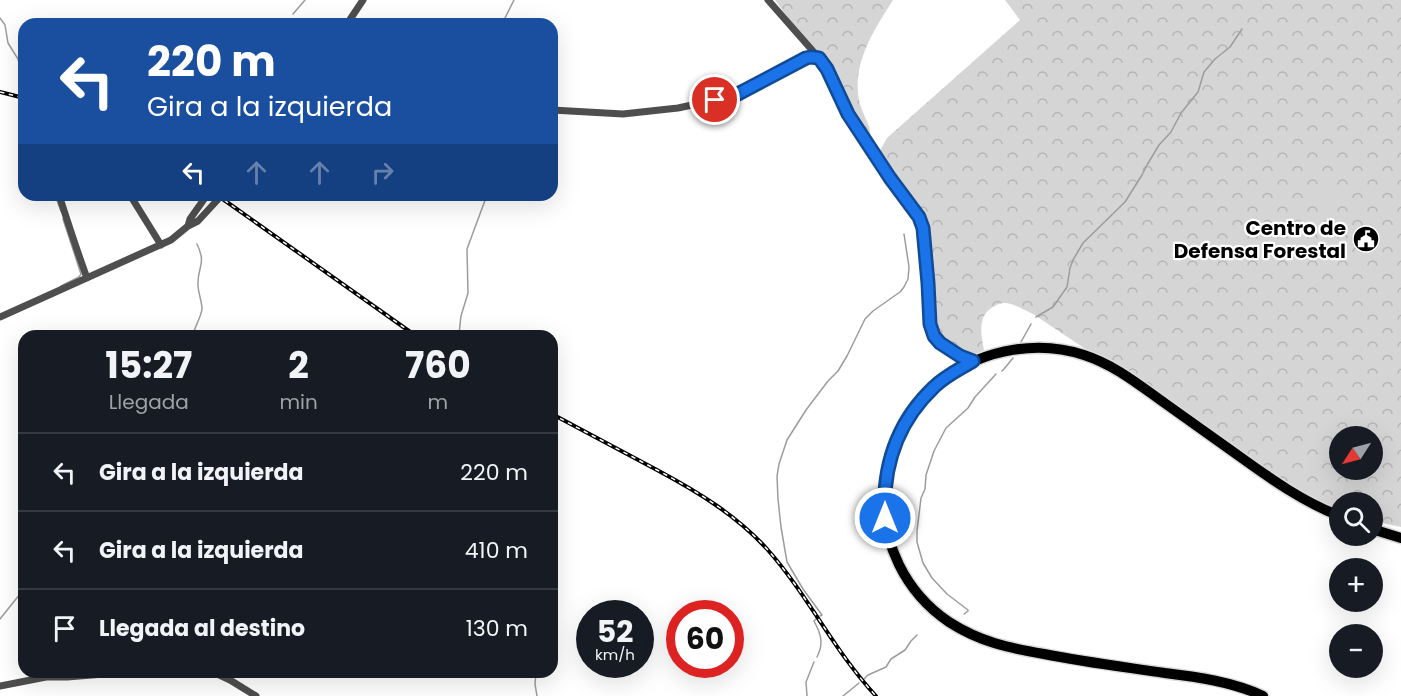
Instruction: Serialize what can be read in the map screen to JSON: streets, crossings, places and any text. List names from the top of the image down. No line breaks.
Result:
{"places":{"public building":["Centro de Defensa Forestal"]},"north":"bottom left","page":{"turn":["220 m","Gira a la izquierda"],"eta":["15:27","Llegada","2","min","760","m"],"map_buttons":["+","−"],"list":[{"name":"Gira a la izquierda","value":"220 m"},{"name":"Gira a la izquierda","value":"410 m"},{"name":"Llegada al destino","value":"130 m"}],"speed":"52 km/h","limit":"60"}}
